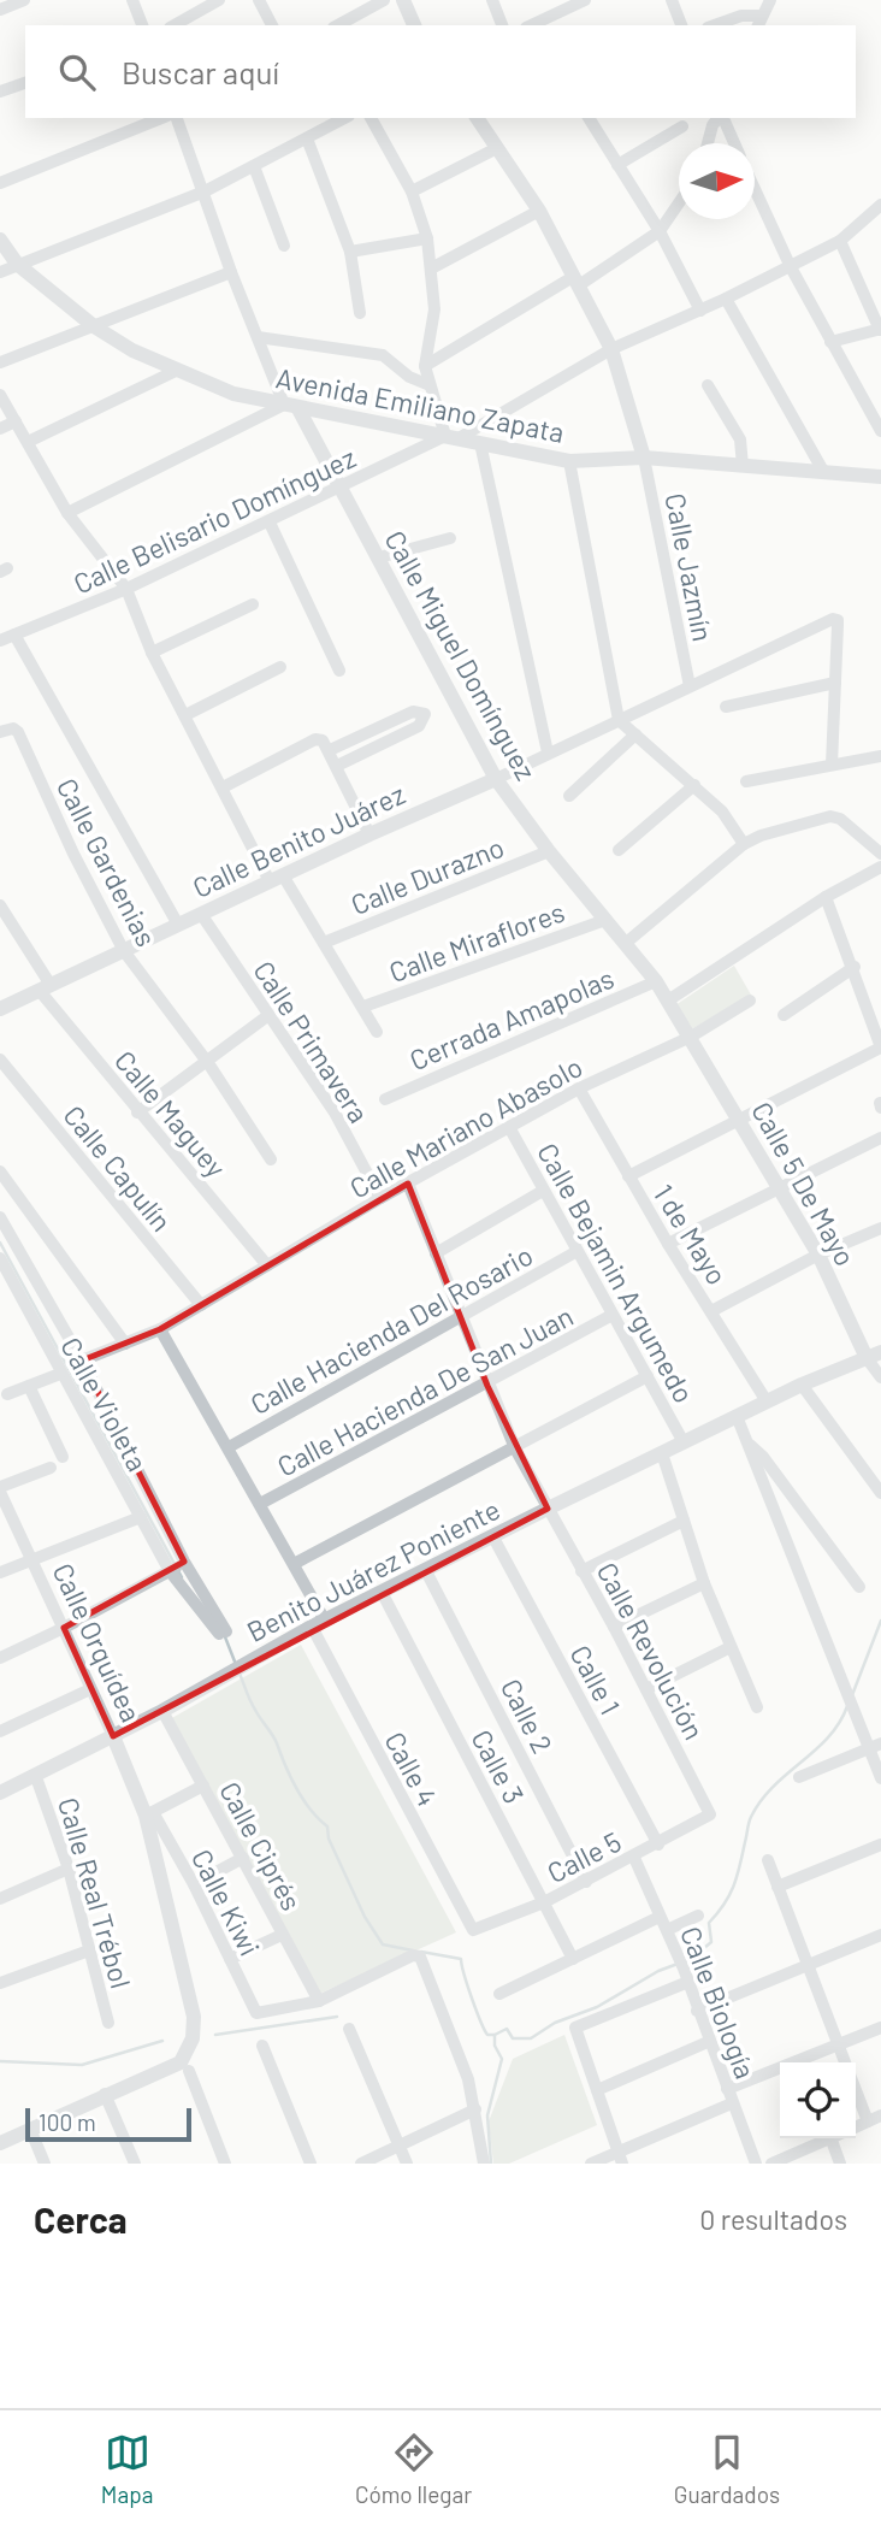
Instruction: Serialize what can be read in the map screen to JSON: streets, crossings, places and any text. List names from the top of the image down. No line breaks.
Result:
{"streets":{"street":["Avenida Emiliano Zapata","Calle Belisario Domínguez","Calle Jazmín","Calle Miguel Domínguez","Calle Benito Juárez","Calle Gardenias","Calle Durazno","Calle Miraflores","Cerrada Amapolas","Calle Primavera","Calle Maguey","Calle Mariano Abasolo","Calle Capulín","Calle 5 De Mayo","1 de Mayo","Calle Bejamin Argumedo","Calle Hacienda Del Rosario","Calle Hacienda De San Juan","Calle Violeta","Benito Juárez Poniente","Calle Orquídea","Calle Revolución","Calle 1","Calle 2","Calle 3","Calle 4","Calle Ciprés","Calle 5","Calle Real Trébol","Calle Kiwi","Calle Biología"]},"crossings":[["Avenida Emiliano Zapata","Calle Belisario Domínguez"],["Avenida Emiliano Zapata","Calle Jazmín"],["Avenida Emiliano Zapata","Calle Miguel Domínguez"],["Calle Belisario Domínguez","Calle Miguel Domínguez"],["Calle Jazmín","Calle Benito Juárez"],["Calle Miguel Domínguez","Calle Benito Juárez"],["Calle Miguel Domínguez","Calle Durazno"],["Calle Miguel Domínguez","Calle Miraflores"],["Calle Miguel Domínguez","Cerrada Amapolas"],["Calle Miguel Domínguez","Calle Mariano Abasolo"],["Calle Miguel Domínguez","Calle 5 De Mayo"],["Calle Benito Juárez","Calle Gardenias"],["Calle Benito Juárez","Calle Primavera"],["Calle Benito Juárez","Calle Maguey"],["Calle Primavera","Calle Mariano Abasolo"],["Calle Maguey","Calle Mariano Abasolo"],["Calle Mariano Abasolo","Calle Capulín"],["Calle Mariano Abasolo","Calle 5 De Mayo"],["Calle Mariano Abasolo","1 de Mayo"],["Calle Mariano Abasolo","Calle Bejamin Argumedo"],["Calle Mariano Abasolo","Calle Revolución"],["Calle Mariano Abasolo","Calle 4"],["Calle 5 De Mayo","Benito Juárez Poniente"],["1 de Mayo","Benito Juárez Poniente"],["Calle Bejamin Argumedo","Calle Hacienda Del Rosario"],["Calle Bejamin Argumedo","Calle Hacienda De San Juan"],["Calle Bejamin Argumedo","Benito Juárez Poniente"],["Calle Hacienda Del Rosario","Calle Revolución"],["Calle Hacienda Del Rosario","Calle 4"],["Calle Hacienda De San Juan","Calle Revolución"],["Calle Hacienda De San Juan","Calle 4"],["Benito Juárez Poniente","Calle Orquídea"],["Benito Juárez Poniente","Calle Revolución"],["Benito Juárez Poniente","Calle 1"],["Benito Juárez Poniente","Calle 2"],["Benito Juárez Poniente","Calle 3"],["Benito Juárez Poniente","Calle 4"],["Benito Juárez Poniente","Calle Ciprés"],["Benito Juárez Poniente","Calle Real Trébol"],["Calle Orquídea","Calle Kiwi"],["Calle Revolución","Calle 5"],["Calle 1","Calle 5"],["Calle 2","Calle 5"],["Calle 3","Calle 5"],["Calle 4","Calle 5"],["Calle Ciprés","Calle Kiwi"],["Calle 5","Calle Biología"]],"scale_bar":"100 m","north":"right","page":{"search":"Buscar aquí","scale":"100 m","heading":["Cerca","0 resultados"],"nav":["Mapa","Cómo llegar","Guardados"]}}
